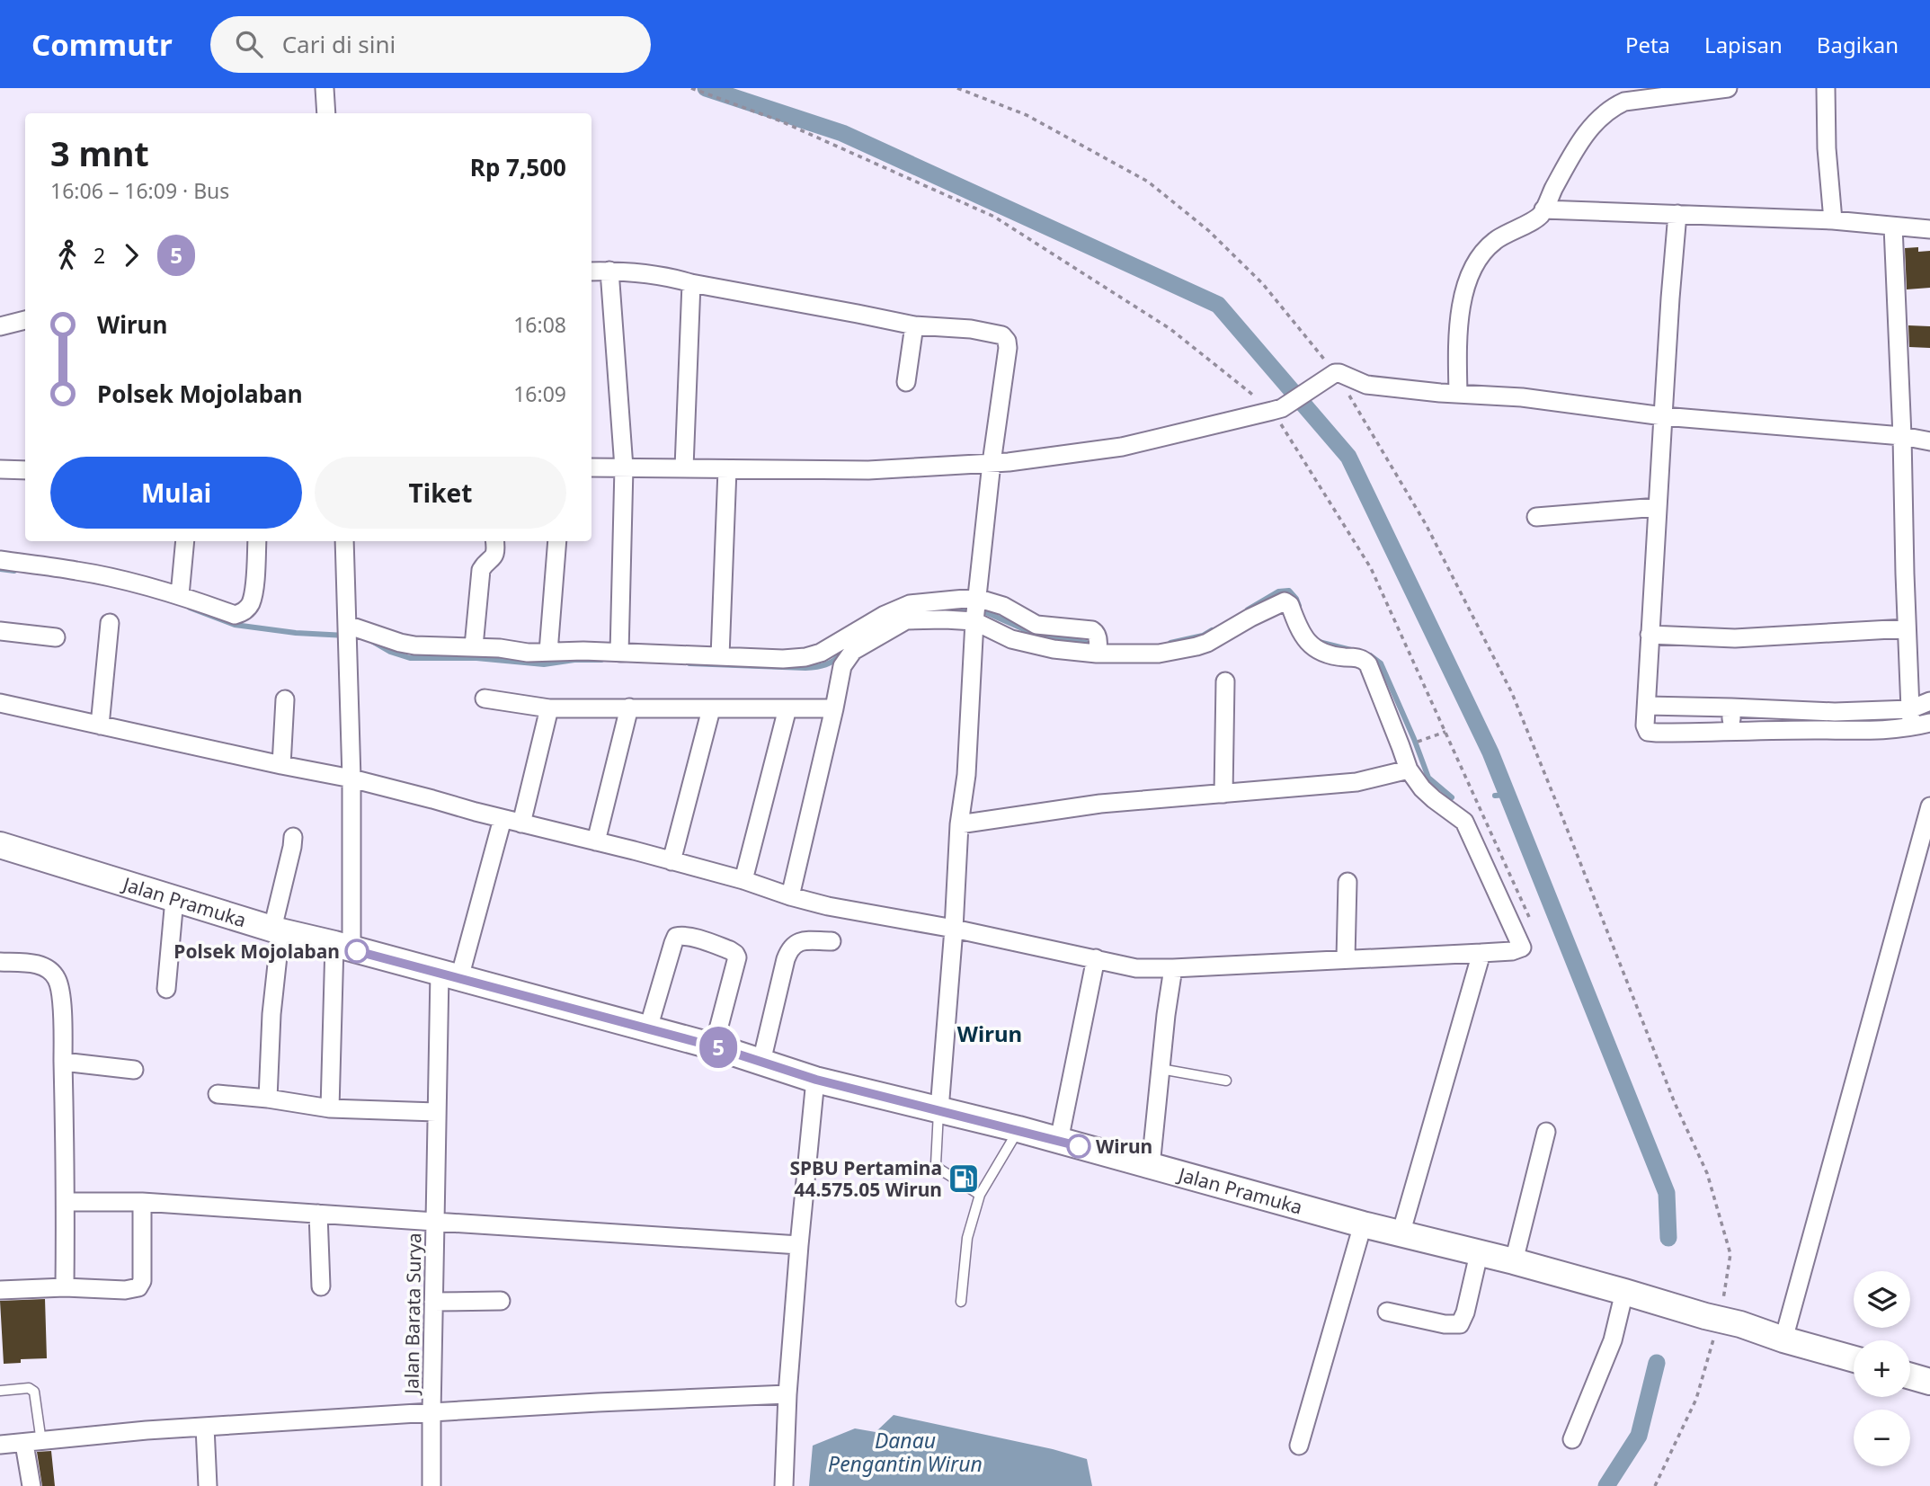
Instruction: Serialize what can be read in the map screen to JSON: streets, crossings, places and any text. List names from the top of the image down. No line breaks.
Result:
{"streets":{"main road":["Jalan Pramuka"],"street":["Jalan Barata Surya"]},"districts":["Wirun"],"water":["Danau Pengantin Wirun"],"places":{"other":["Polsek Mojolaban","Wirun"],"fuel station":["SPBU Pertamina 44.575.05 Wirun"]},"lines":["bus line 5"],"page":{"header":"Commutr","search":"Cari di sini","nav":["Peta","Lapisan","Bagikan"],"on_map":"5","heading":["3 mnt","16:06 – 16:09 · Bus","Rp 7,500"],"legs":["2","5"],"list":[{"name":"Wirun","value":"16:08"},{"name":"Polsek Mojolaban","value":"16:09"}],"buttons":["Mulai","Tiket"],"map_buttons":["+","−"]}}
